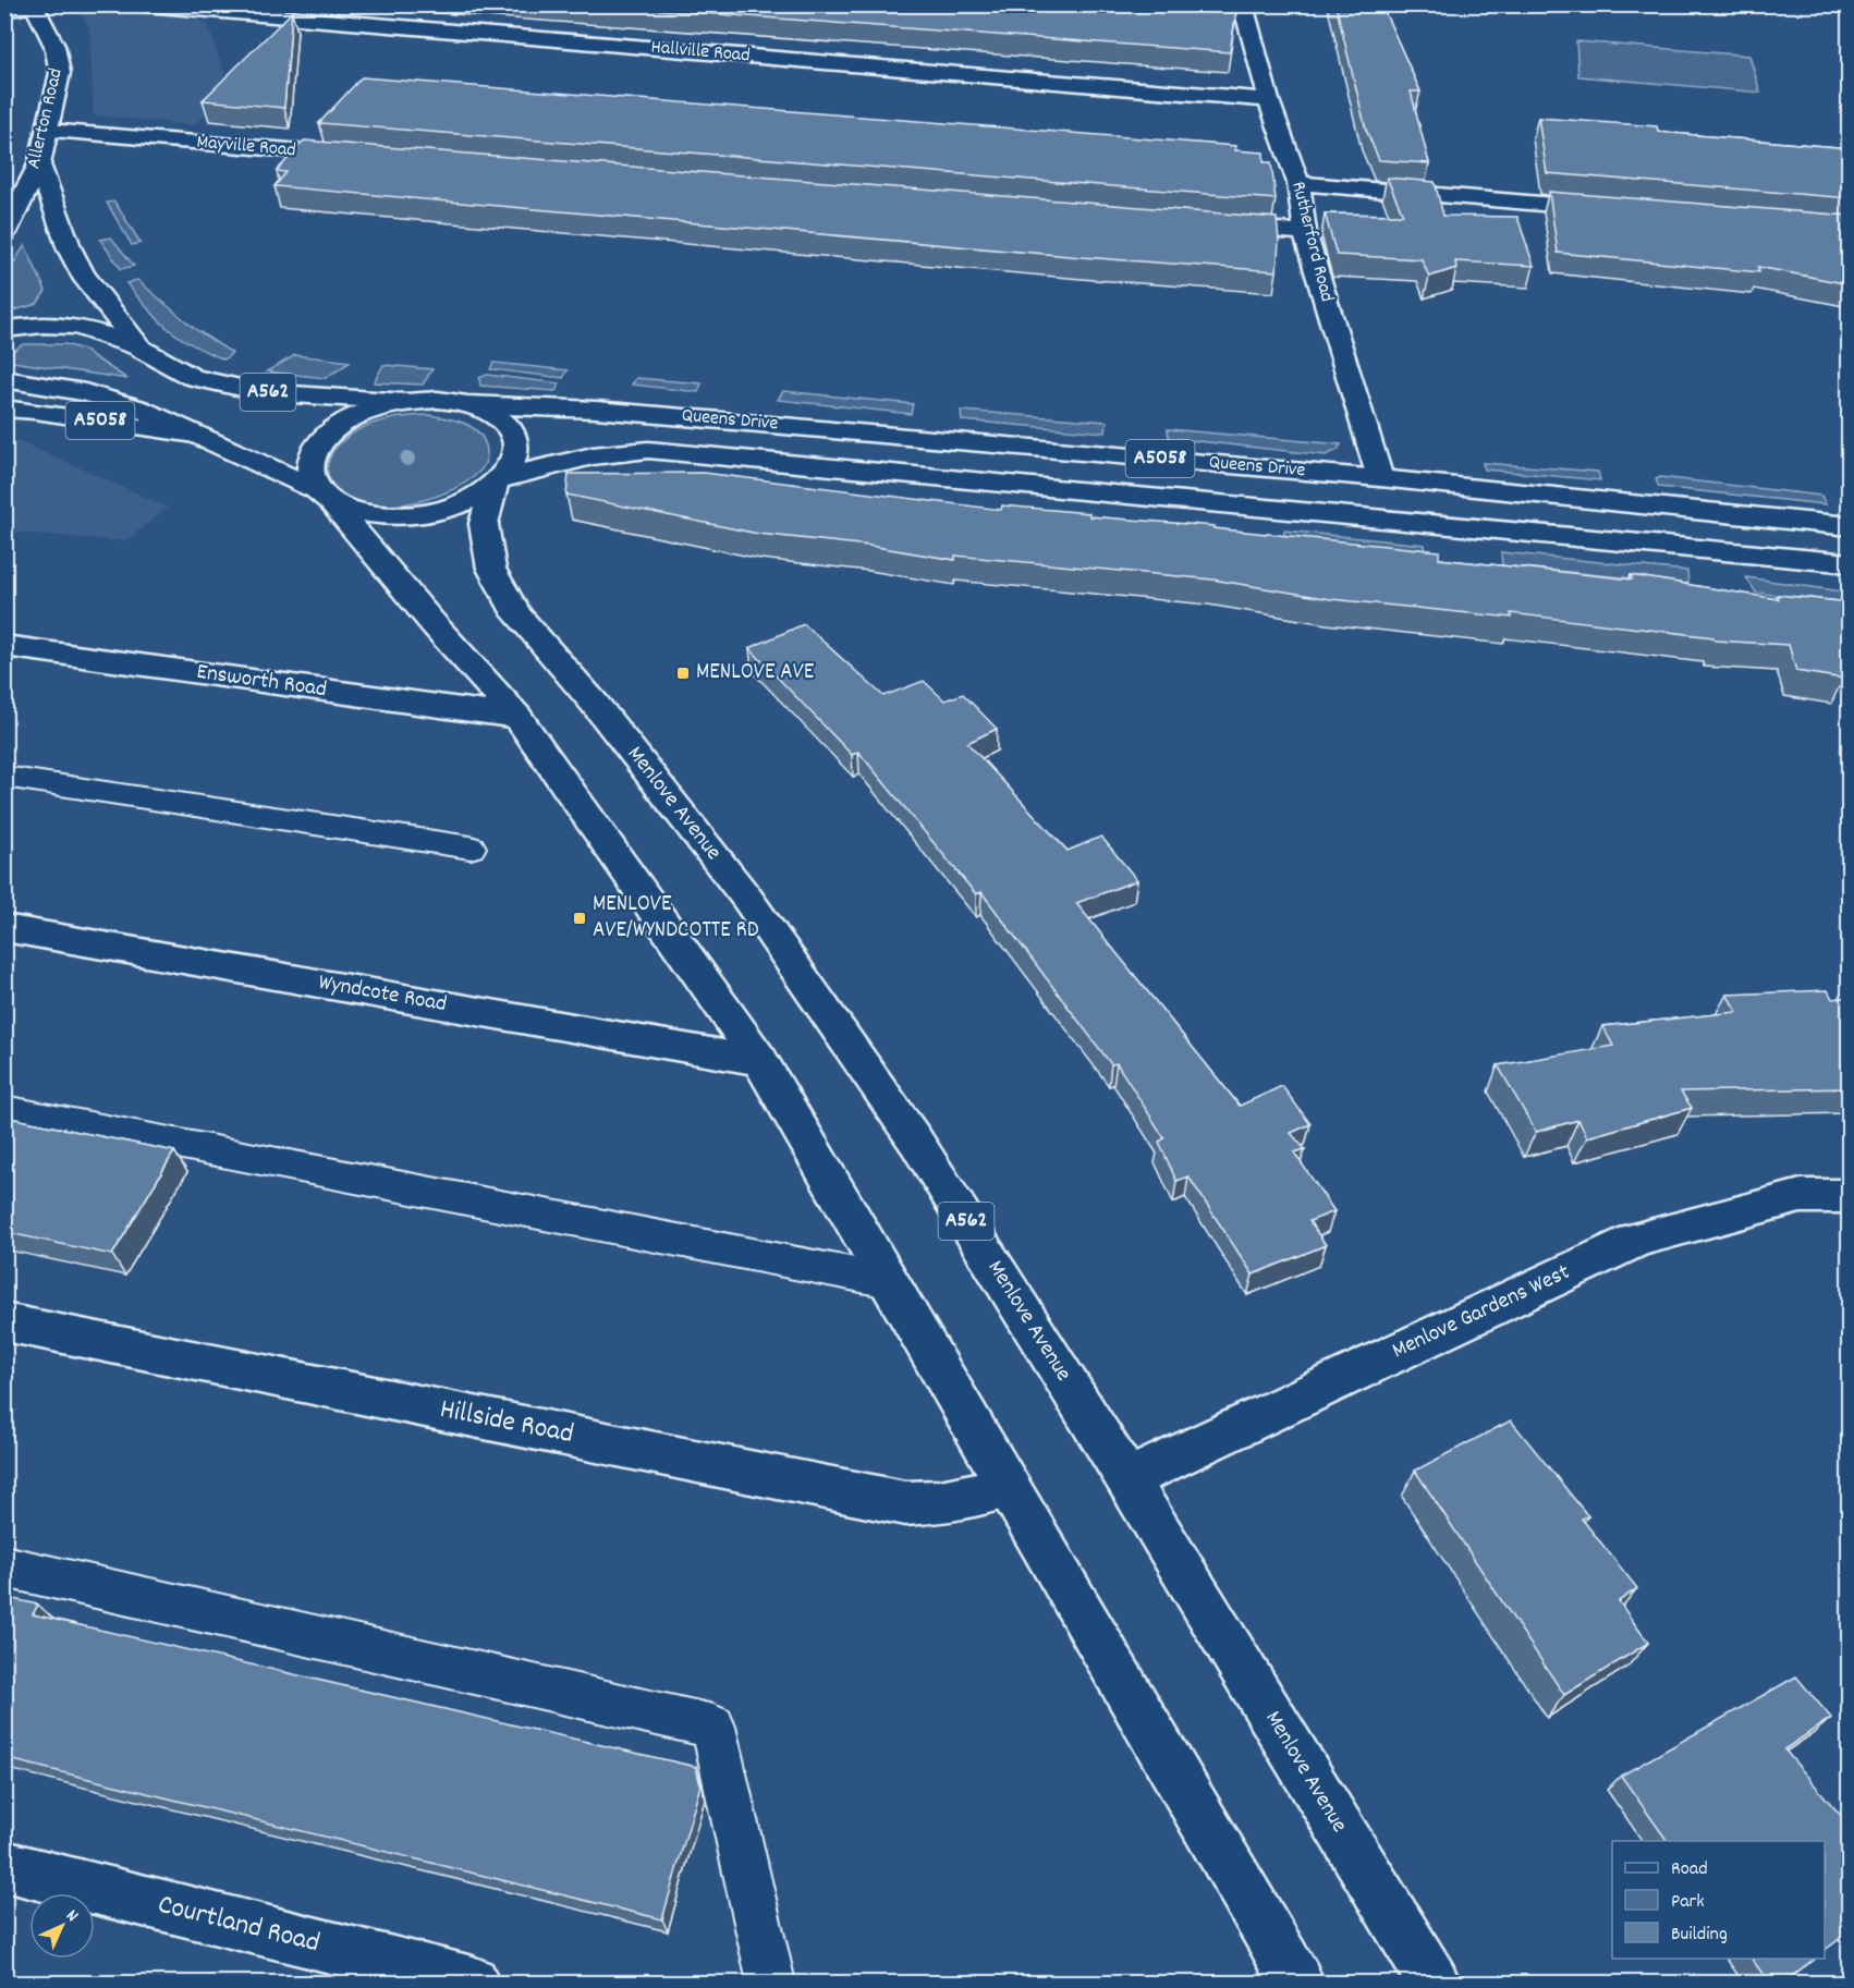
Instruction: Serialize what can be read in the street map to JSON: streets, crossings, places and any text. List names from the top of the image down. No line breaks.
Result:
{"streets":{"main road":["Hallville Road","Allerton Road","Mayville Road","Rutherford Road","A562","A5058","Queens Drive","Ensworth Road","Menlove Avenue","Wyndcote Road","Menlove Gardens West","Hillside Road","Courtland Road"]},"crossings":[["Hallville Road","Rutherford Road"],["Allerton Road","Mayville Road"],["Allerton Road","A562"],["Rutherford Road","Queens Drive"],["A562","Queens Drive"],["A562","Menlove Avenue"],["Queens Drive","Menlove Avenue"],["Menlove Avenue","Menlove Gardens West"]],"places":{"transit":["MENLOVE AVE","MENLOVE AVE/WYNDCOTTE RD"]},"legend":["Road","Park","Building"],"north":"top right"}
